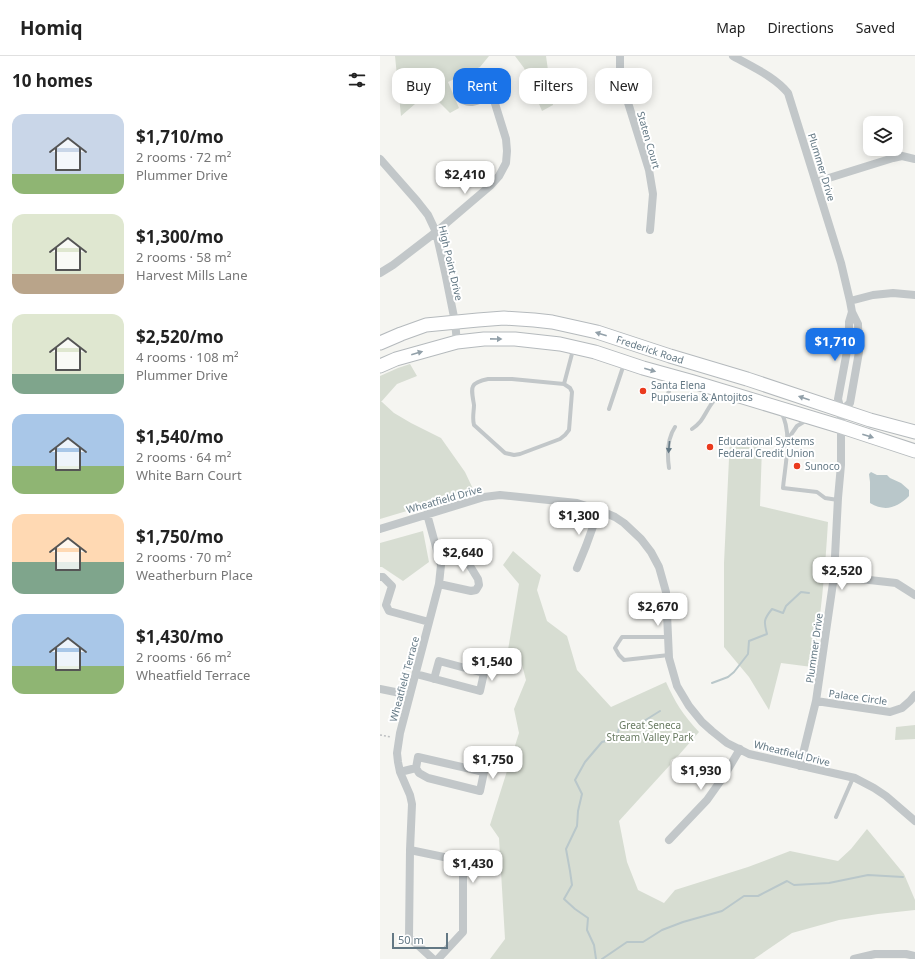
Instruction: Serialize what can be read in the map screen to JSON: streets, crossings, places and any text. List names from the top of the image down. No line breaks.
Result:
{"streets":{"main road":["Frederick Road"],"street":["Staten Court","Plummer Drive","High Point Drive","Wheatfield Drive","Wheatfield Terrace","Palace Circle"]},"crossings":[["Plummer Drive","Frederick Road"],["Plummer Drive","Wheatfield Drive"],["Plummer Drive","Palace Circle"],["High Point Drive","Frederick Road"],["Wheatfield Drive","Wheatfield Terrace"]],"parks":["Great Seneca Stream Valley Park"],"places":["Santa Elena Pupuseria & Antojitos","Educational Systems Federal Credit Union","Sunoco"],"scale_bar":"50 m","page":{"header":"Homiq","nav":["Map","Directions","Saved"],"heading":"10 homes","chip":["Buy","Rent","Filters","New"],"list":[{"name":"$1,710/mo","note":"2 rooms · 72 m² · Plummer Drive"},{"name":"$1,300/mo","note":"2 rooms · 58 m² · Harvest Mills Lane"},{"name":"$2,520/mo","note":"4 rooms · 108 m² · Plummer Drive"},{"name":"$1,540/mo","note":"2 rooms · 64 m² · White Barn Court"},{"name":"$1,750/mo","note":"2 rooms · 70 m² · Weatherburn Place"},{"name":"$1,430/mo","note":"2 rooms · 66 m² · Wheatfield Terrace"}],"price":["$2,410","$1,710","$1,300","$2,640","$2,520","$2,670","$1,540","$1,750","$1,930","$1,430"],"scale":"50 m"}}
